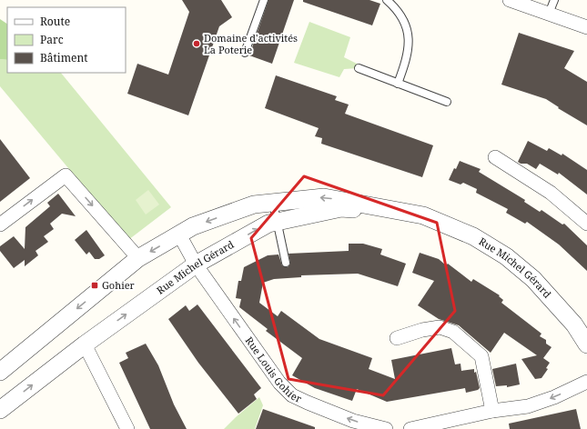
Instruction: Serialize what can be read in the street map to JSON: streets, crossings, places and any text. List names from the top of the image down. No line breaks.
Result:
{"streets":{"street":["Rue Michel Gérard","Rue Louis Gohier"]},"crossings":[["Rue Michel Gérard","Rue Louis Gohier"]],"one_way":["Rue Louis Gohier"],"places":{"other":["Domaine d'activités La Poterie"],"transit":["Gohier"]},"legend":["Route","Parc","Bâtiment"]}
